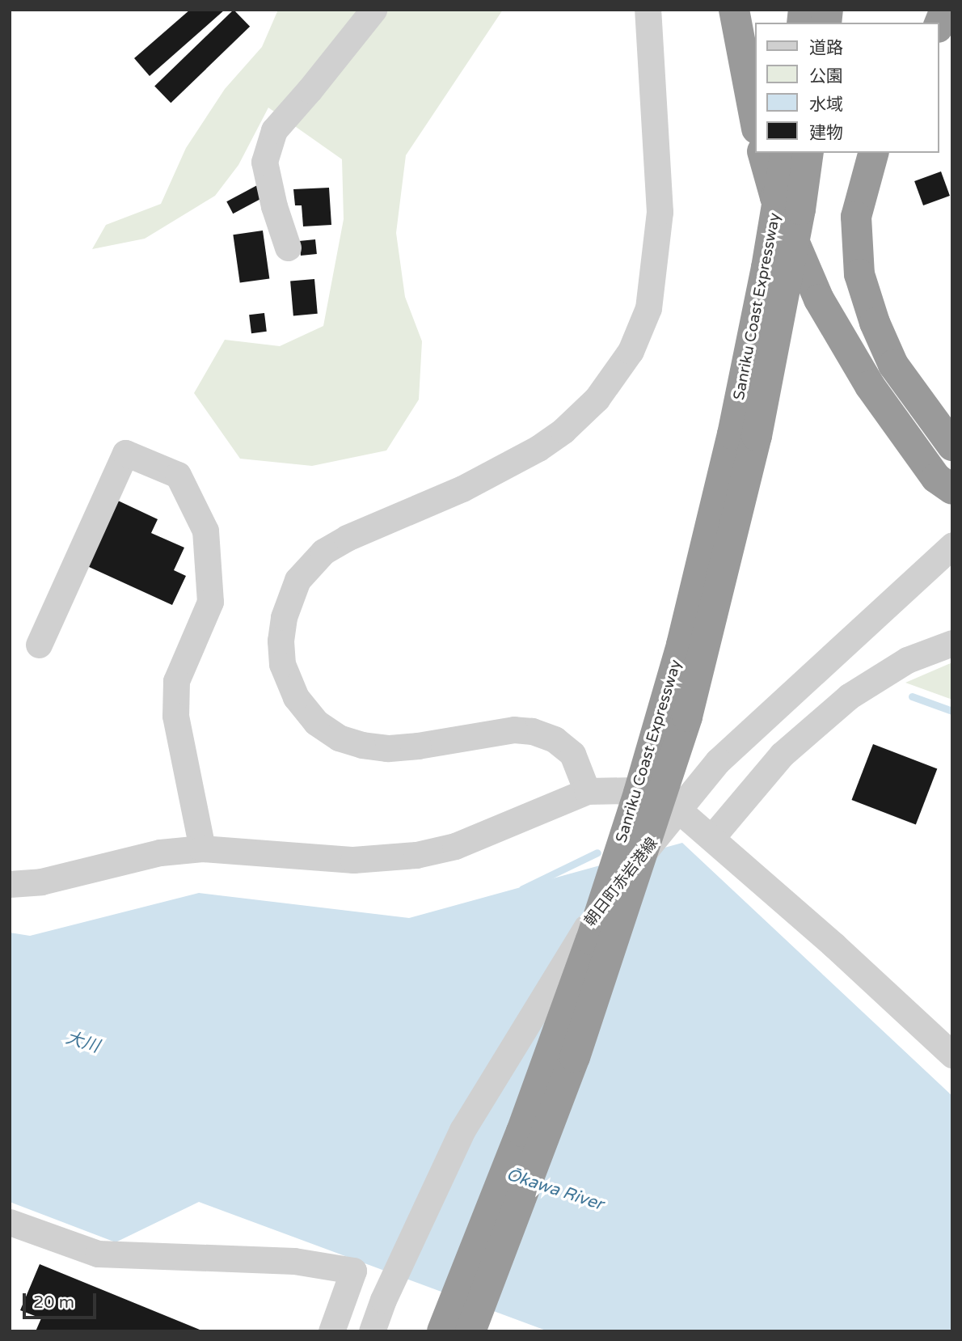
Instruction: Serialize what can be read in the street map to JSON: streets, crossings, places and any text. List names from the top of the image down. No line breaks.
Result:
{"streets":{"highway":["Sanriku Coast Expressway"],"street":["朝日町赤岩港線"]},"water":["大川","Ōkawa River"],"legend":["道路","公園","水域","建物"],"scale_bar":"20 m"}
